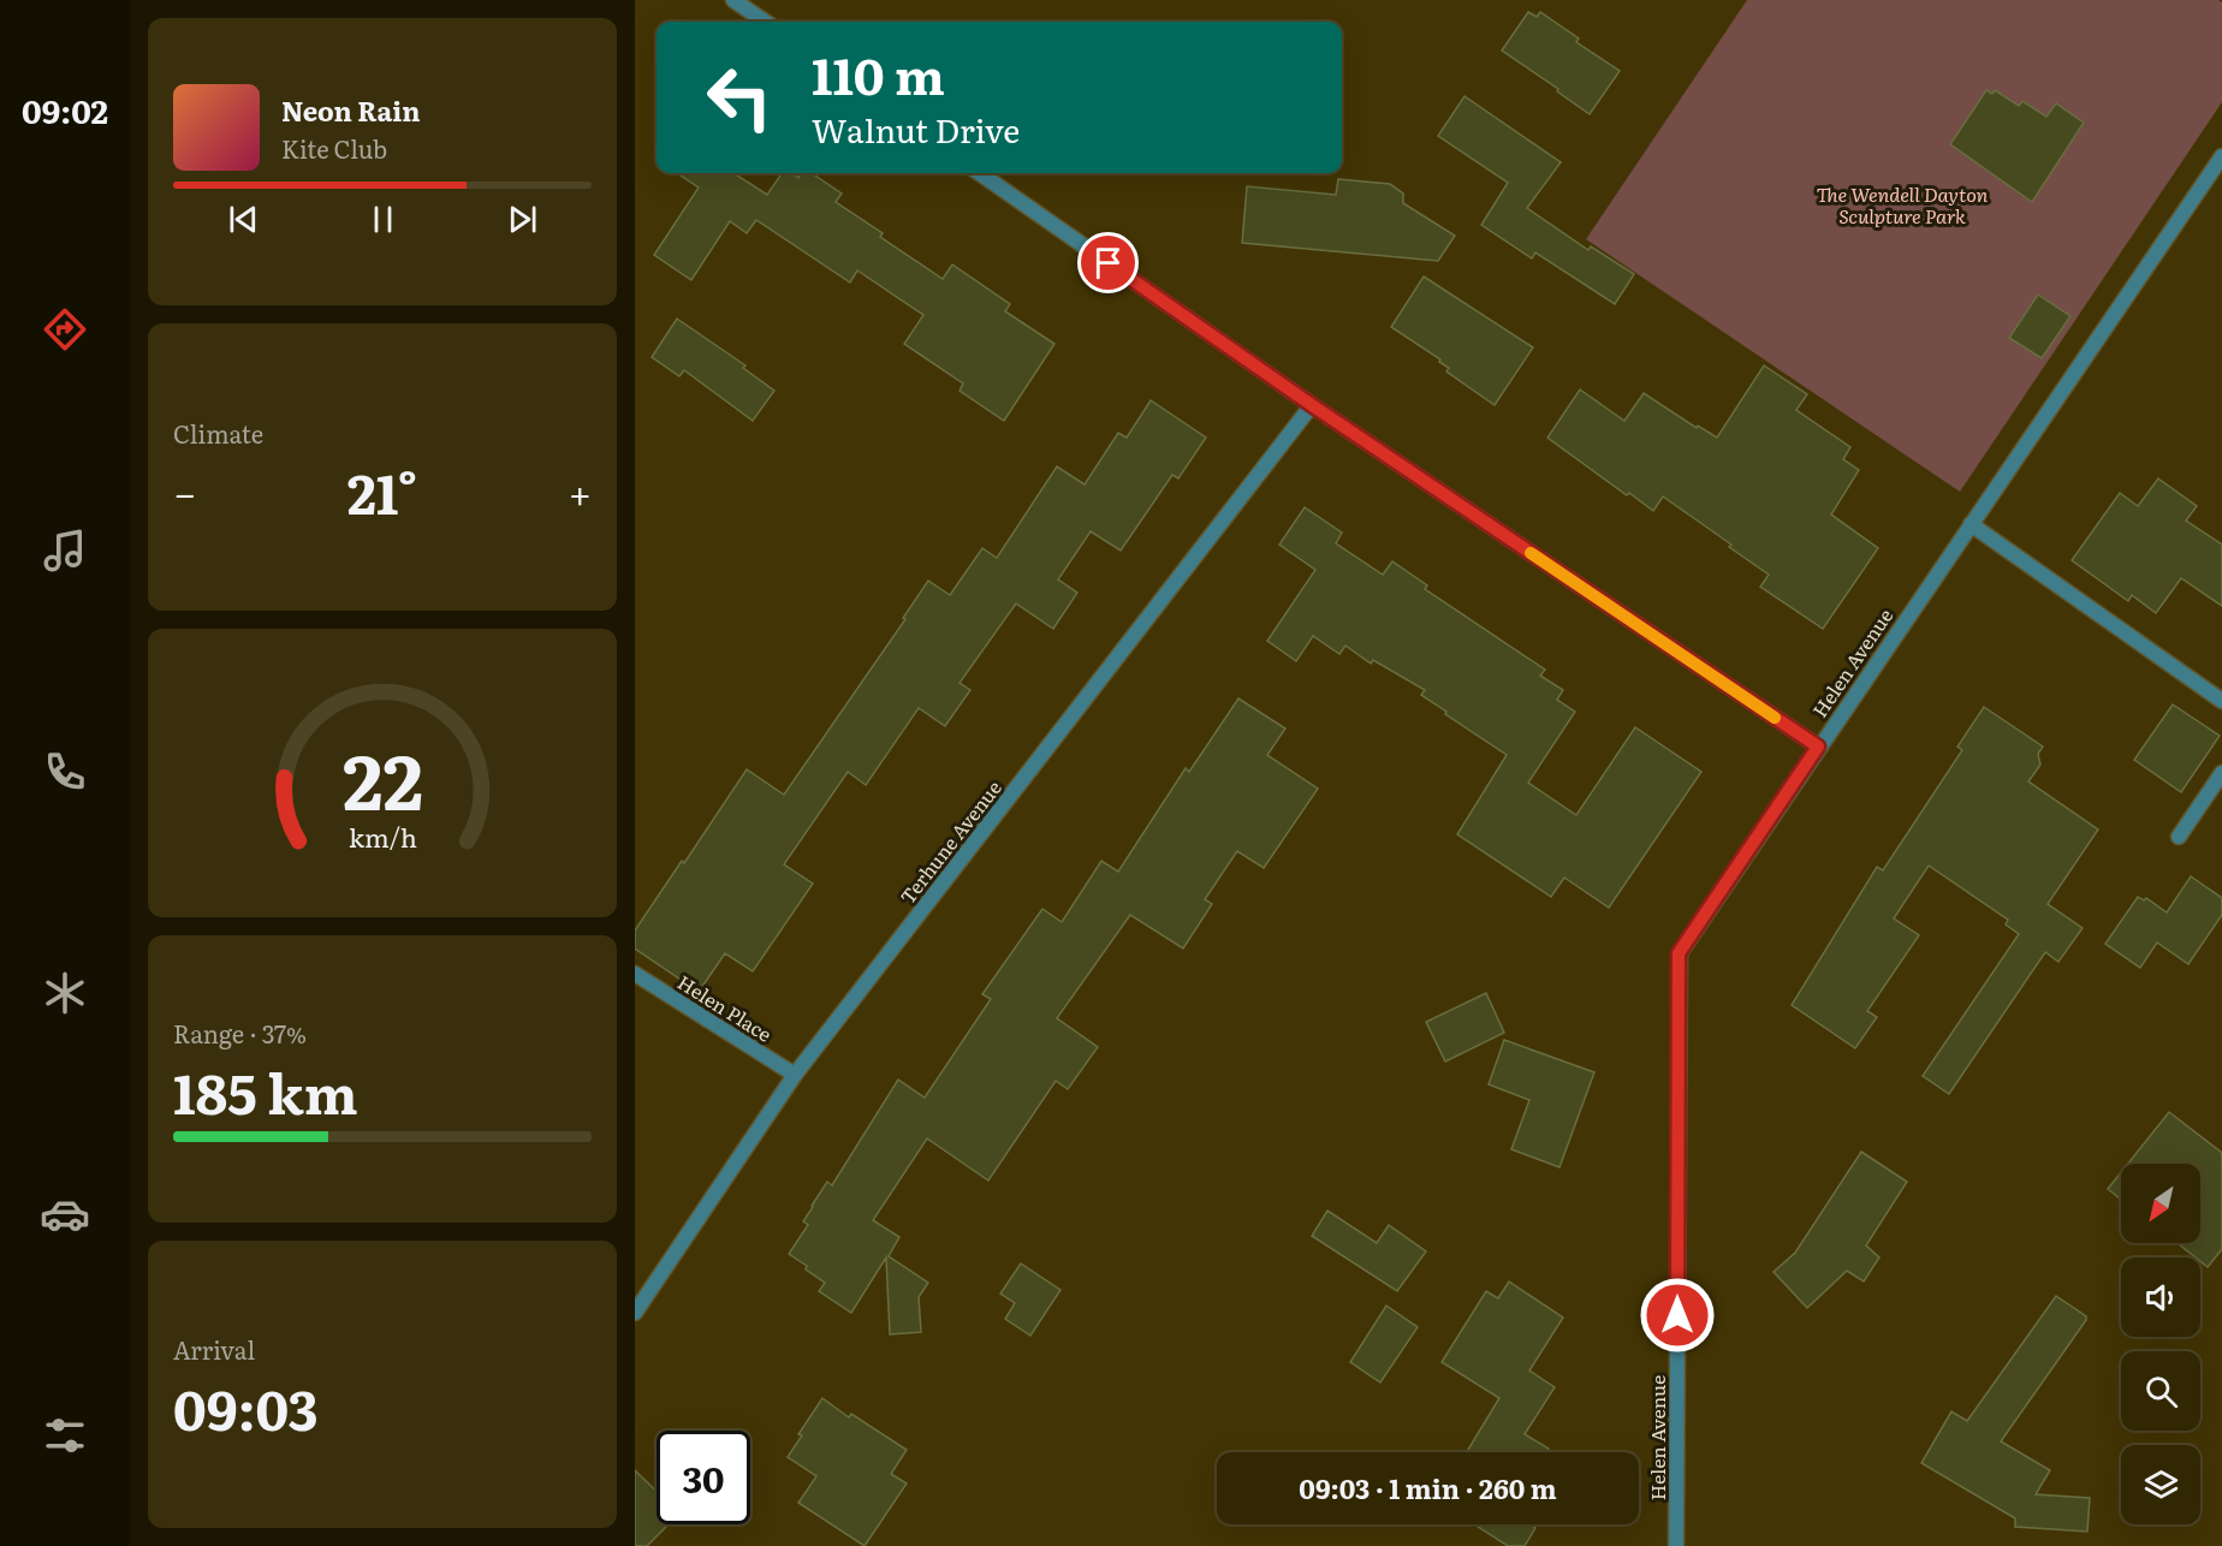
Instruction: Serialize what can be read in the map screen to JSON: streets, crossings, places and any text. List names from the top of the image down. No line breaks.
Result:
{"streets":{"street":["Helen Avenue","Terhune Avenue","Helen Place"]},"crossings":[["Terhune Avenue","Helen Place"]],"parks":["The Wendell Dayton Sculpture Park"],"north":"bottom left","page":{"tabs":"09:02","turn":["110 m","Walnut Drive"],"song":["Neon Rain","Kite Club"],"tile":["Climate",["Range · 37%","185 km"],["Arrival","09:03"]],"heat":["−","21°","+"],"limit":"30","trip":"09:03 · 1 min · 260 m","gauge":["22","km/h"]}}
